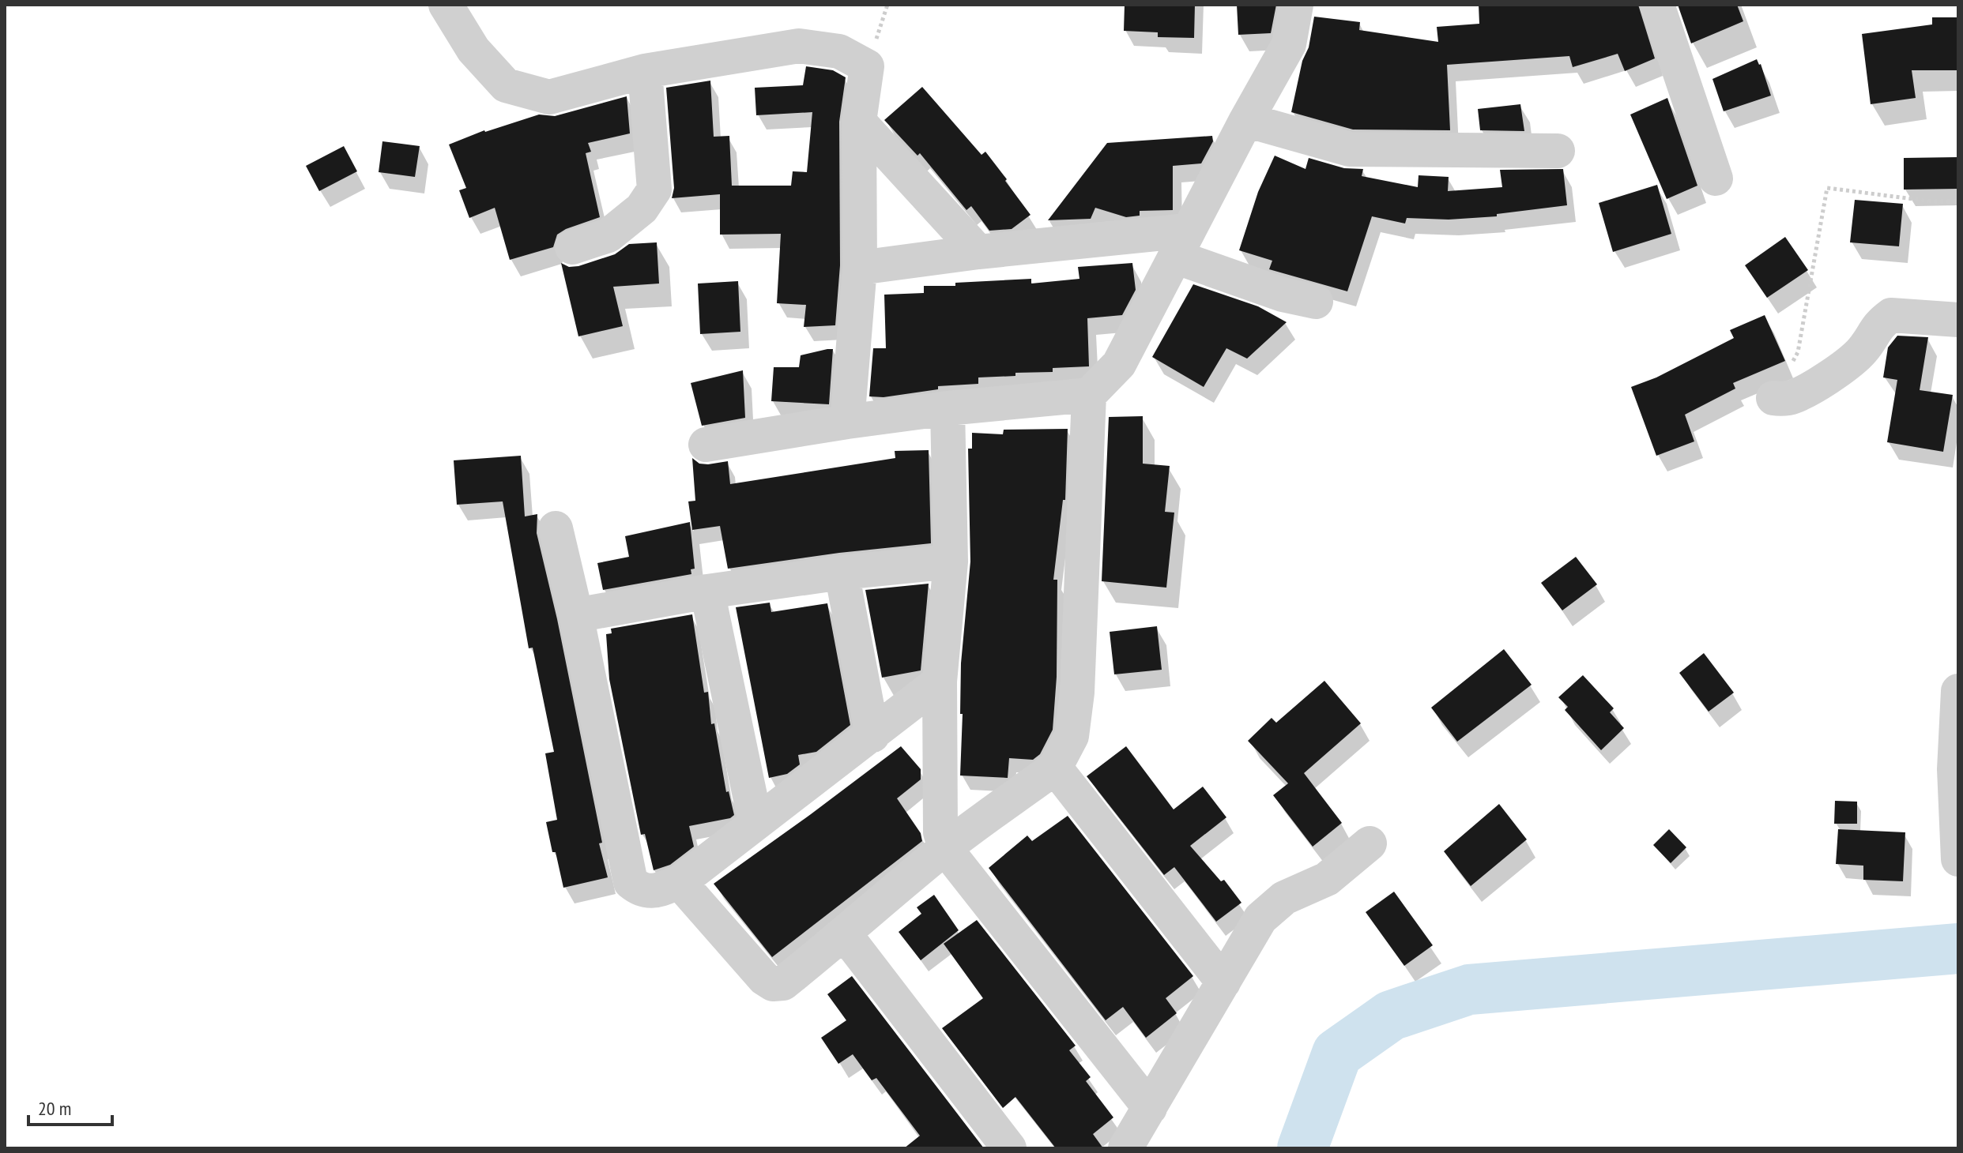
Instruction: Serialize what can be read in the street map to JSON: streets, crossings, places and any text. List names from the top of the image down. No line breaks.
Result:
{"scale_bar":"20 m"}
